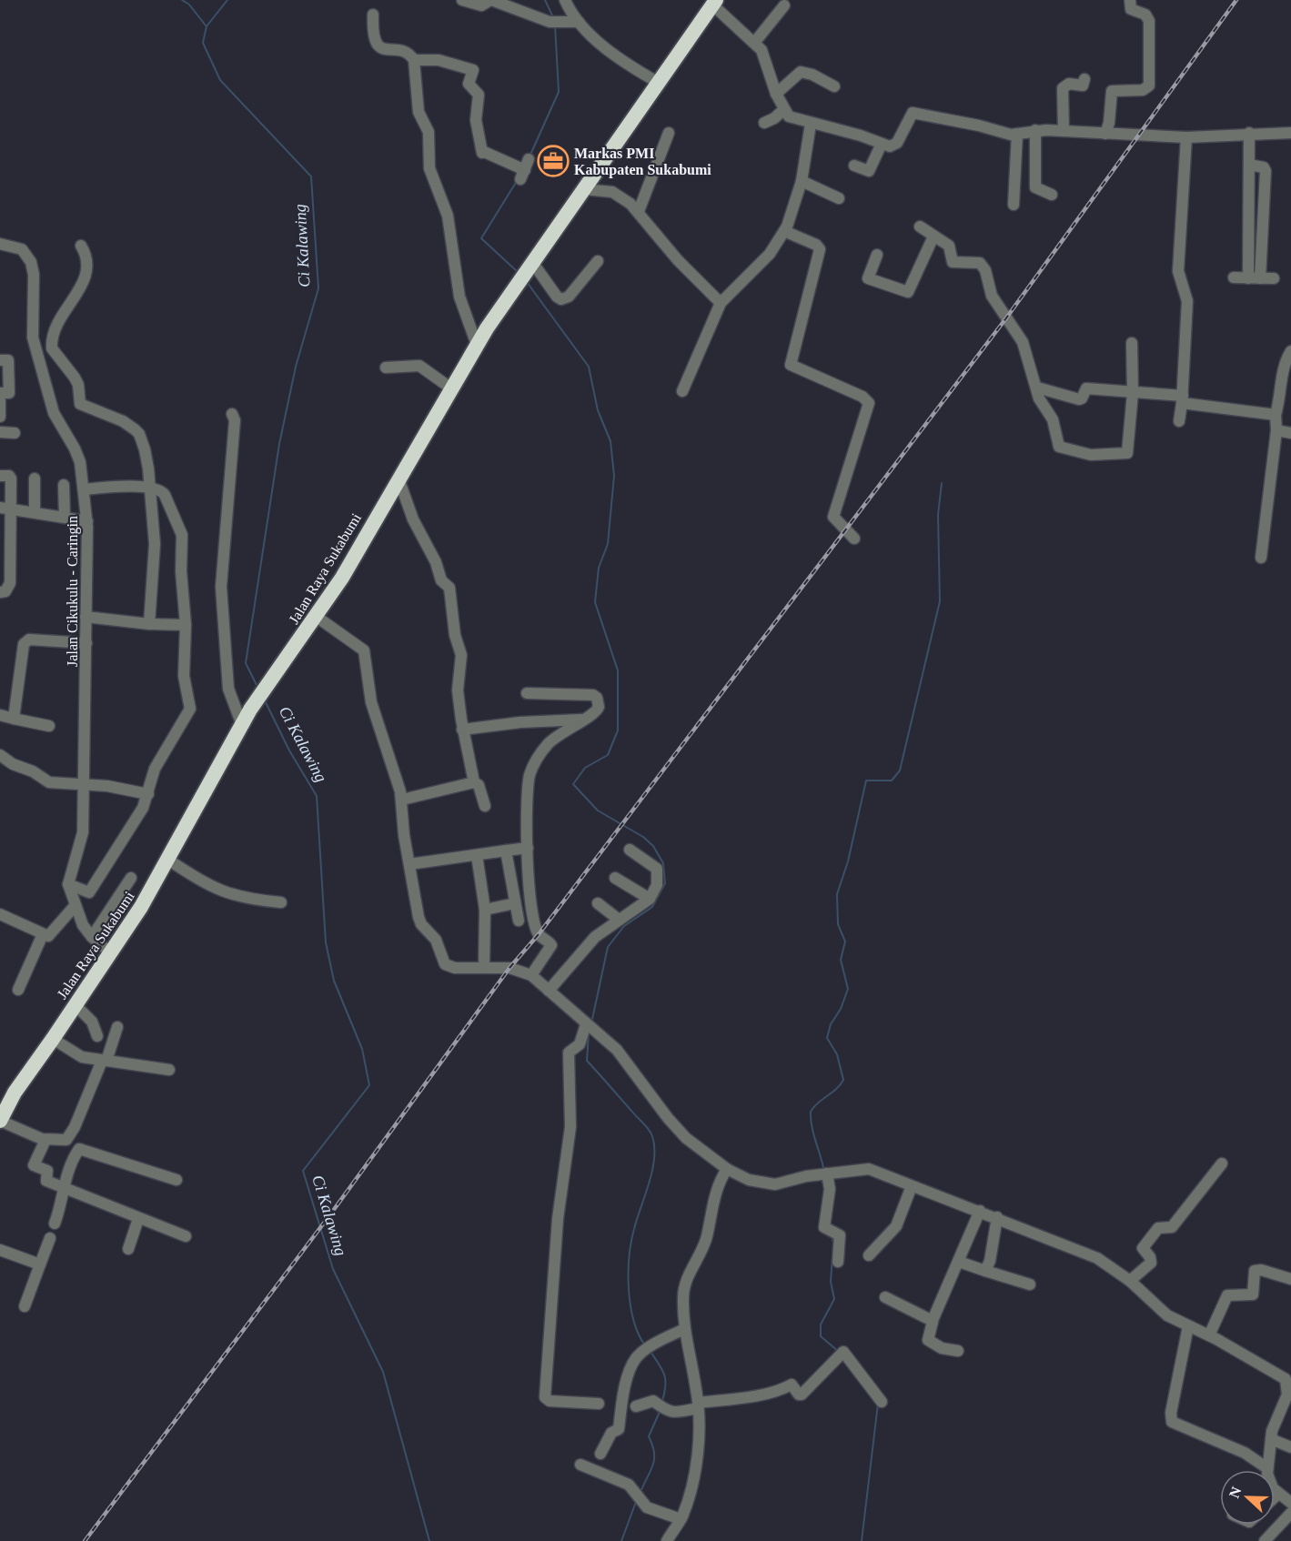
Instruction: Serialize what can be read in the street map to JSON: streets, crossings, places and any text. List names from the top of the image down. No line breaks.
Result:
{"streets":{"highway":["Jalan Raya Sukabumi"],"street":["Jalan Cikukulu - Caringin"]},"water":["Ci Kalawing"],"places":{"office":["Markas PMI Kabupaten Sukabumi"]},"north":"left"}
